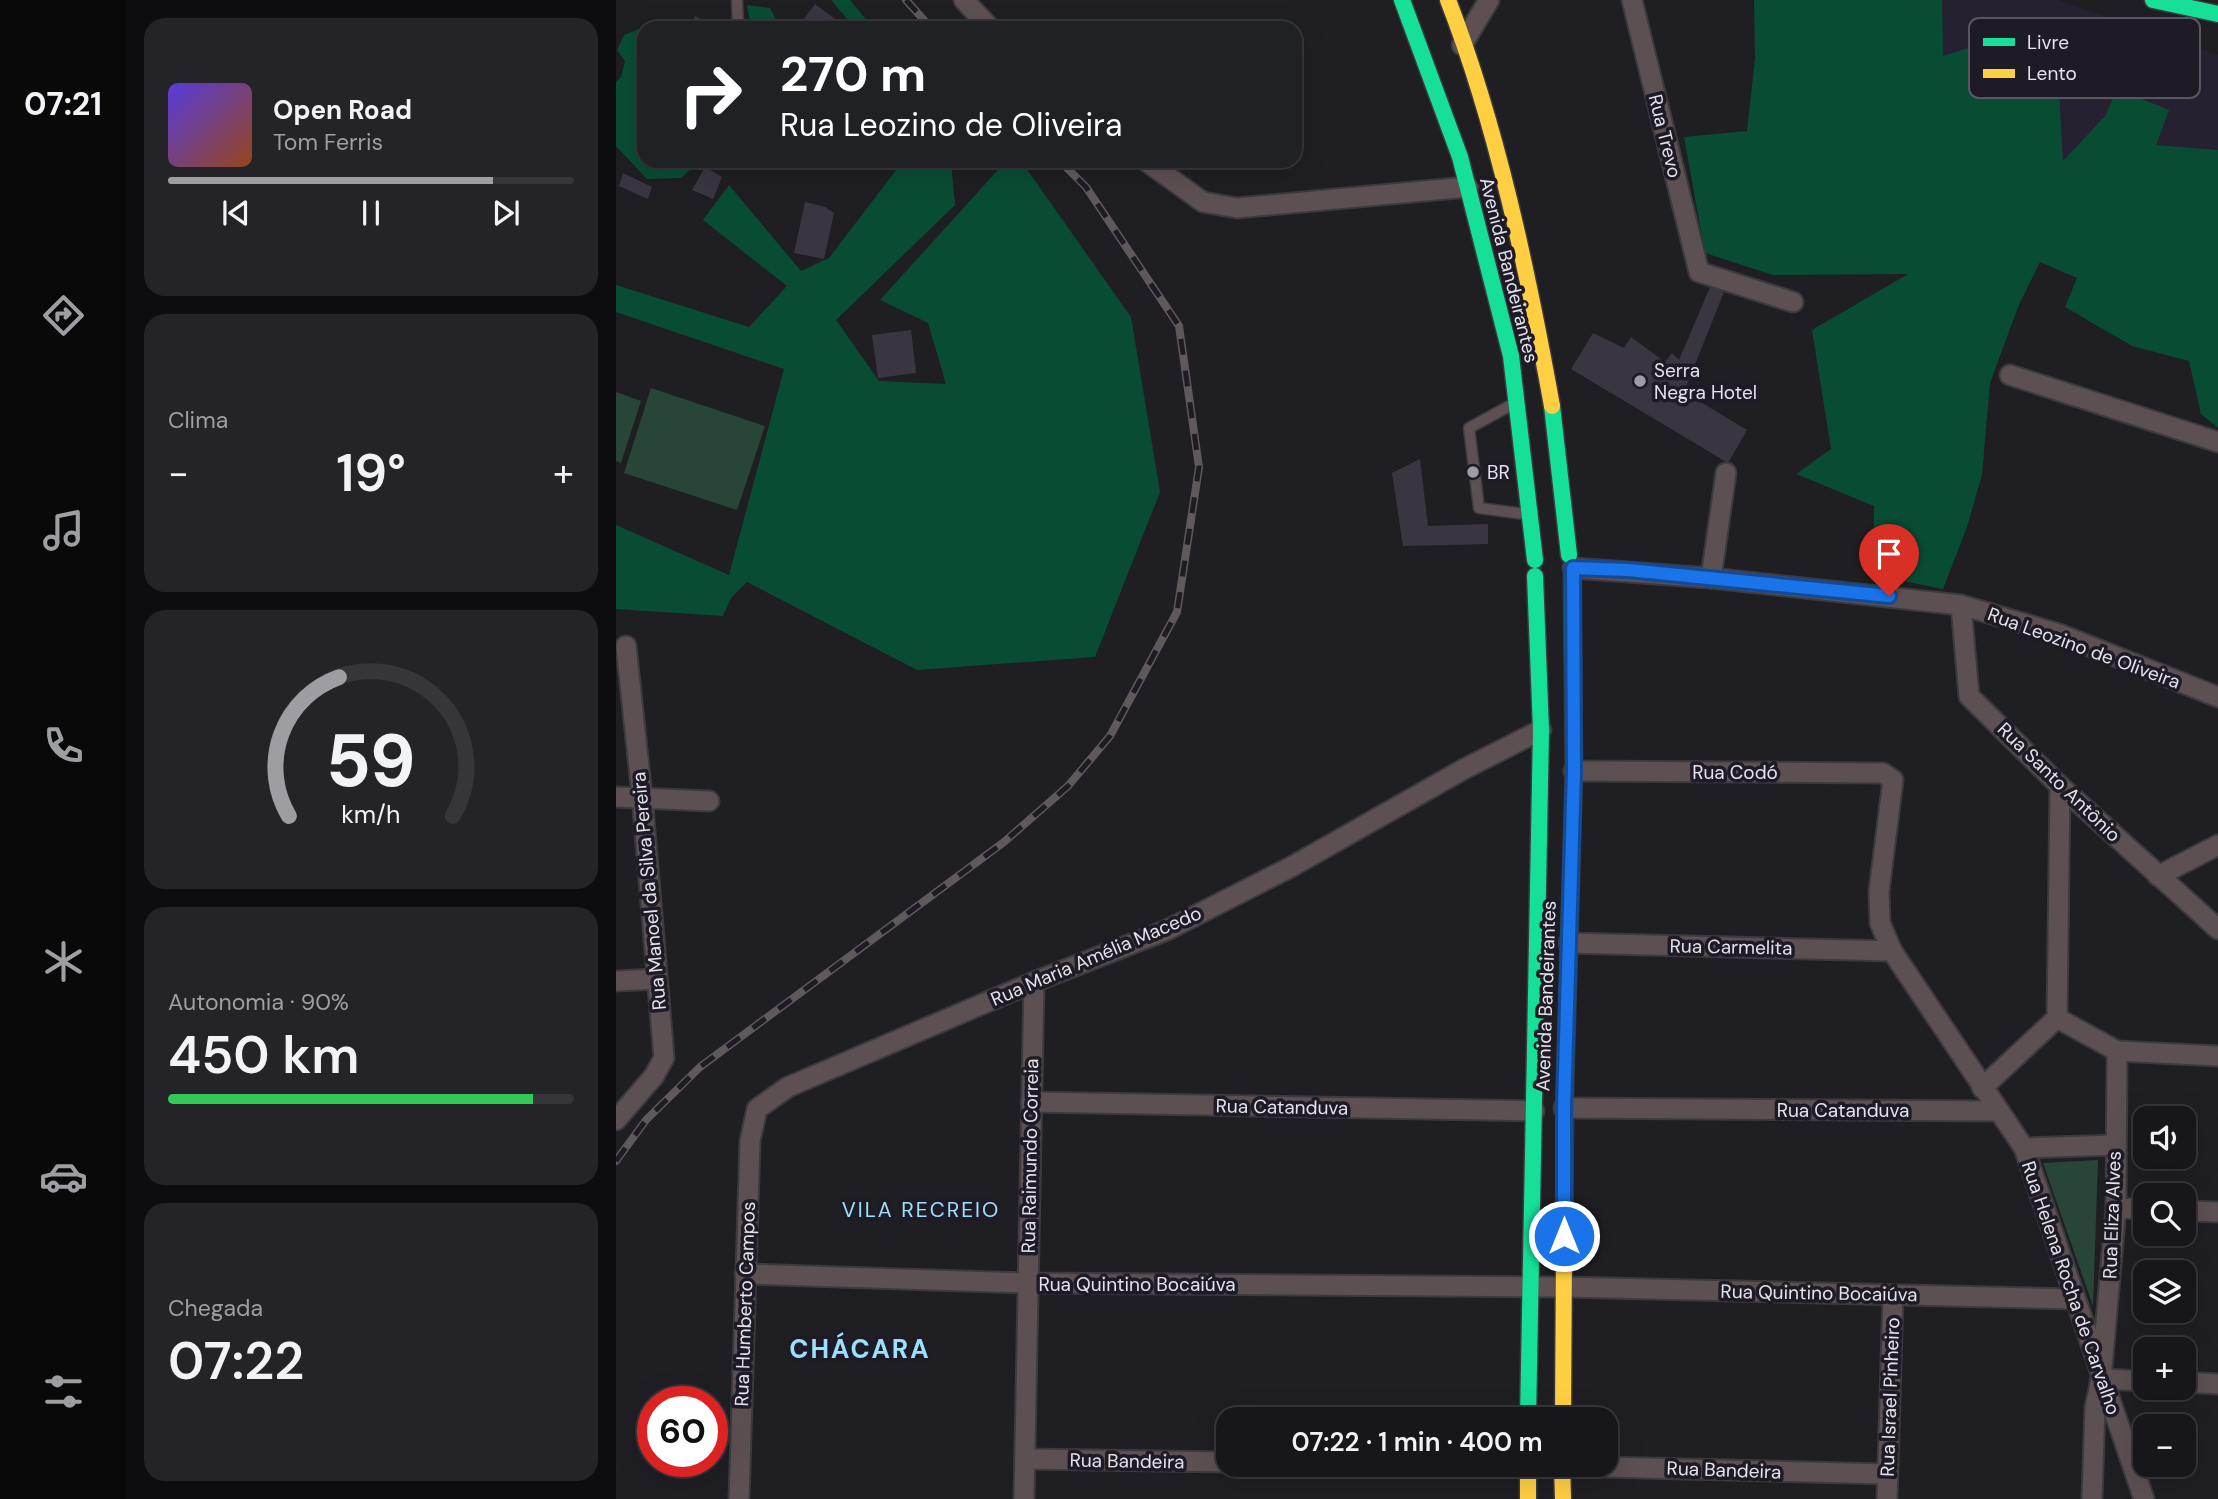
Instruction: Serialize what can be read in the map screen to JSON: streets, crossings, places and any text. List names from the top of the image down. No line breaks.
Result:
{"streets":{"main road":["Avenida Bandeirantes"],"street":["Rua Trevo","Rua Leozino de Oliveira","Rua Codó","Rua Santo Antônio","Rua Manoel da Silva Pereira","Rua Carmelita","Rua Maria Amélia Macedo","Rua Catanduva","Rua Raimundo Correia","Rua Eliza Alves","Rua Quintino Bocaiúva","Rua Helena Rocha de Carvalho","Rua Humberto Campos","Rua Israel Pinheiro","Rua Bandeira"]},"crossings":[["Avenida Bandeirantes","Rua Leozino de Oliveira"],["Avenida Bandeirantes","Rua Codó"],["Avenida Bandeirantes","Rua Carmelita"],["Avenida Bandeirantes","Rua Maria Amélia Macedo"],["Avenida Bandeirantes","Rua Catanduva"],["Avenida Bandeirantes","Rua Quintino Bocaiúva"],["Rua Leozino de Oliveira","Rua Santo Antônio"],["Rua Codó","Rua Helena Rocha de Carvalho"],["Rua Carmelita","Rua Helena Rocha de Carvalho"],["Rua Maria Amélia Macedo","Rua Raimundo Correia"],["Rua Maria Amélia Macedo","Rua Humberto Campos"],["Rua Catanduva","Rua Raimundo Correia"],["Rua Catanduva","Rua Helena Rocha de Carvalho"],["Rua Raimundo Correia","Rua Quintino Bocaiúva"],["Rua Raimundo Correia","Rua Bandeira"],["Rua Eliza Alves","Rua Helena Rocha de Carvalho"],["Rua Quintino Bocaiúva","Rua Helena Rocha de Carvalho"],["Rua Quintino Bocaiúva","Rua Humberto Campos"],["Rua Quintino Bocaiúva","Rua Israel Pinheiro"],["Rua Israel Pinheiro","Rua Bandeira"]],"districts":["VILA RECREIO","CHÁCARA"],"places":["Serra Negra Hotel","BR"],"legend":["Livre","Lento"],"page":{"tabs":"07:21","turn":["270 m","Rua Leozino de Oliveira"],"song":["Open Road","Tom Ferris"],"tile":["Clima",["Autonomia · 90%","450 km"],["Chegada","07:22"]],"heat":["−","19°","+"],"map_buttons":["+","−"],"limit":"60","trip":"07:22 · 1 min · 400 m","gauge":["59","km/h"]}}
